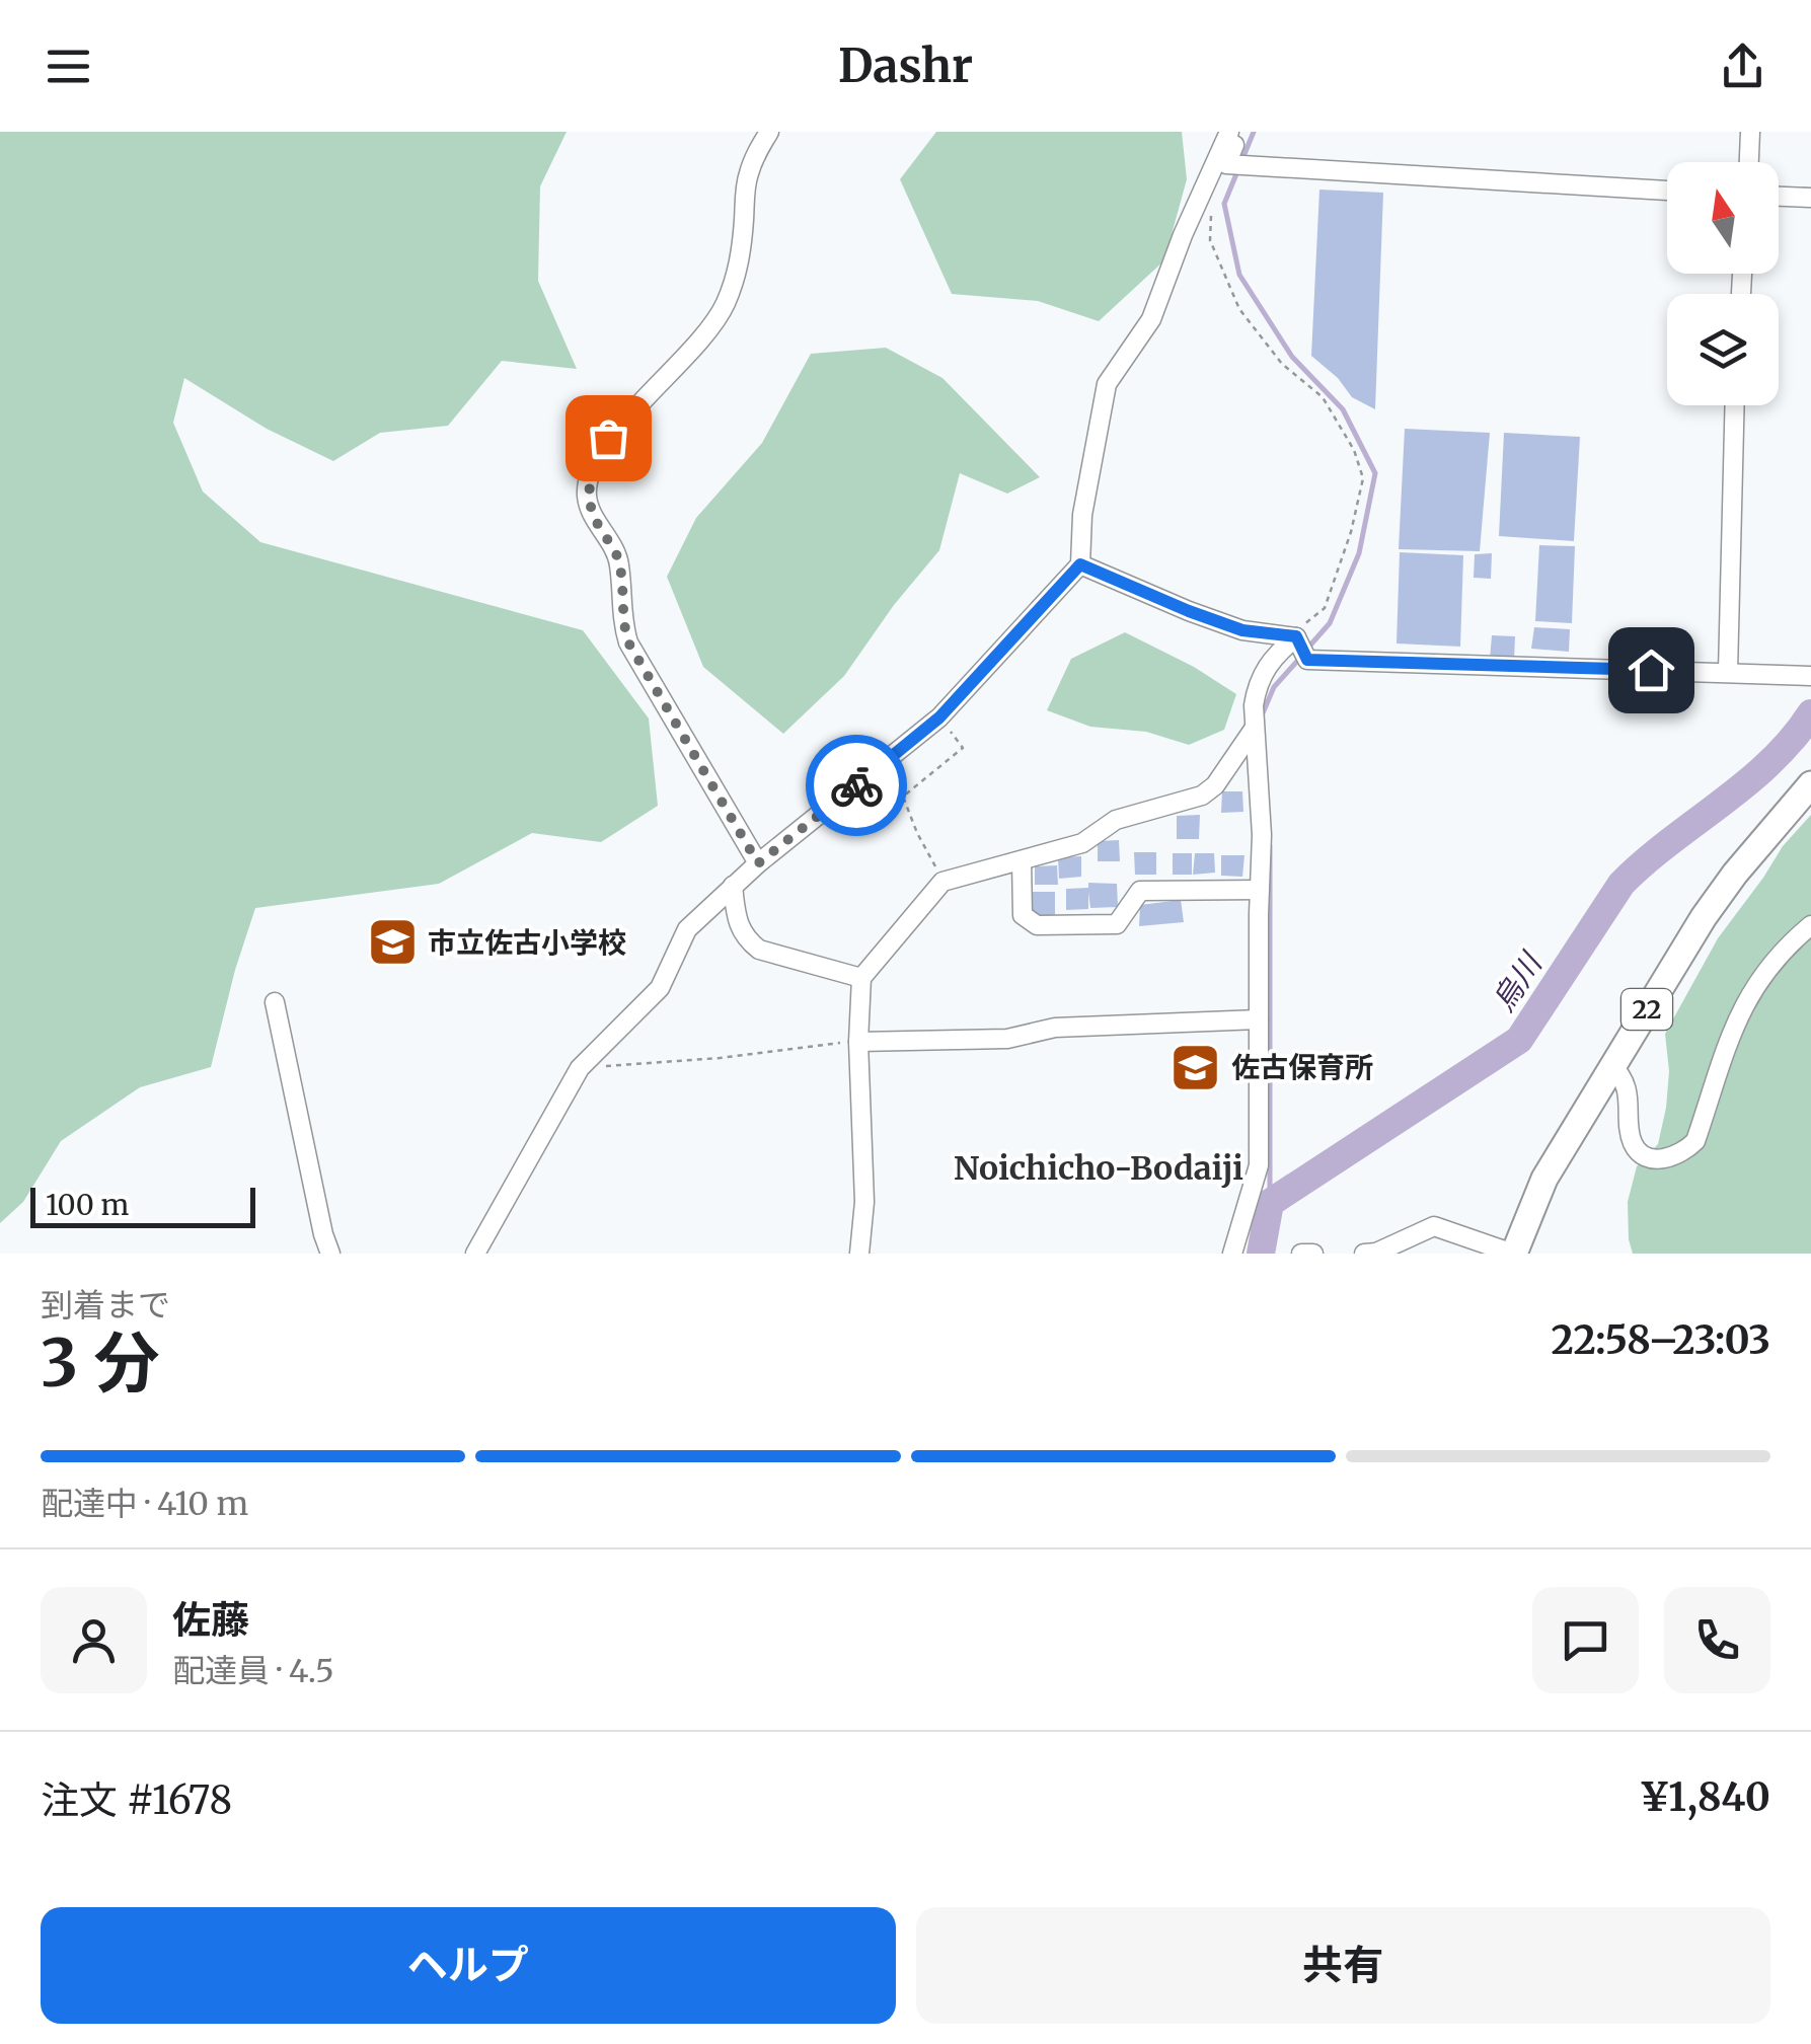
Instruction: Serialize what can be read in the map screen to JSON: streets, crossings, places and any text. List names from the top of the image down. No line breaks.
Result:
{"streets":{"main road":["22"]},"districts":["Noichicho-Bodaiji"],"water":["烏川"],"places":{"school or university":["市立佐古小学校","佐古保育所"]},"scale_bar":"100 m","north":"top","page":{"header":"Dashr","scale":"100 m","heading":["3 分","到着まで","22:58–23:03"],"panel":["佐藤","配達員 · 4.5","注文 #1678","¥1,840"],"bar":"配達中 · 410 m","buttons":["ヘルプ","共有"]}}
